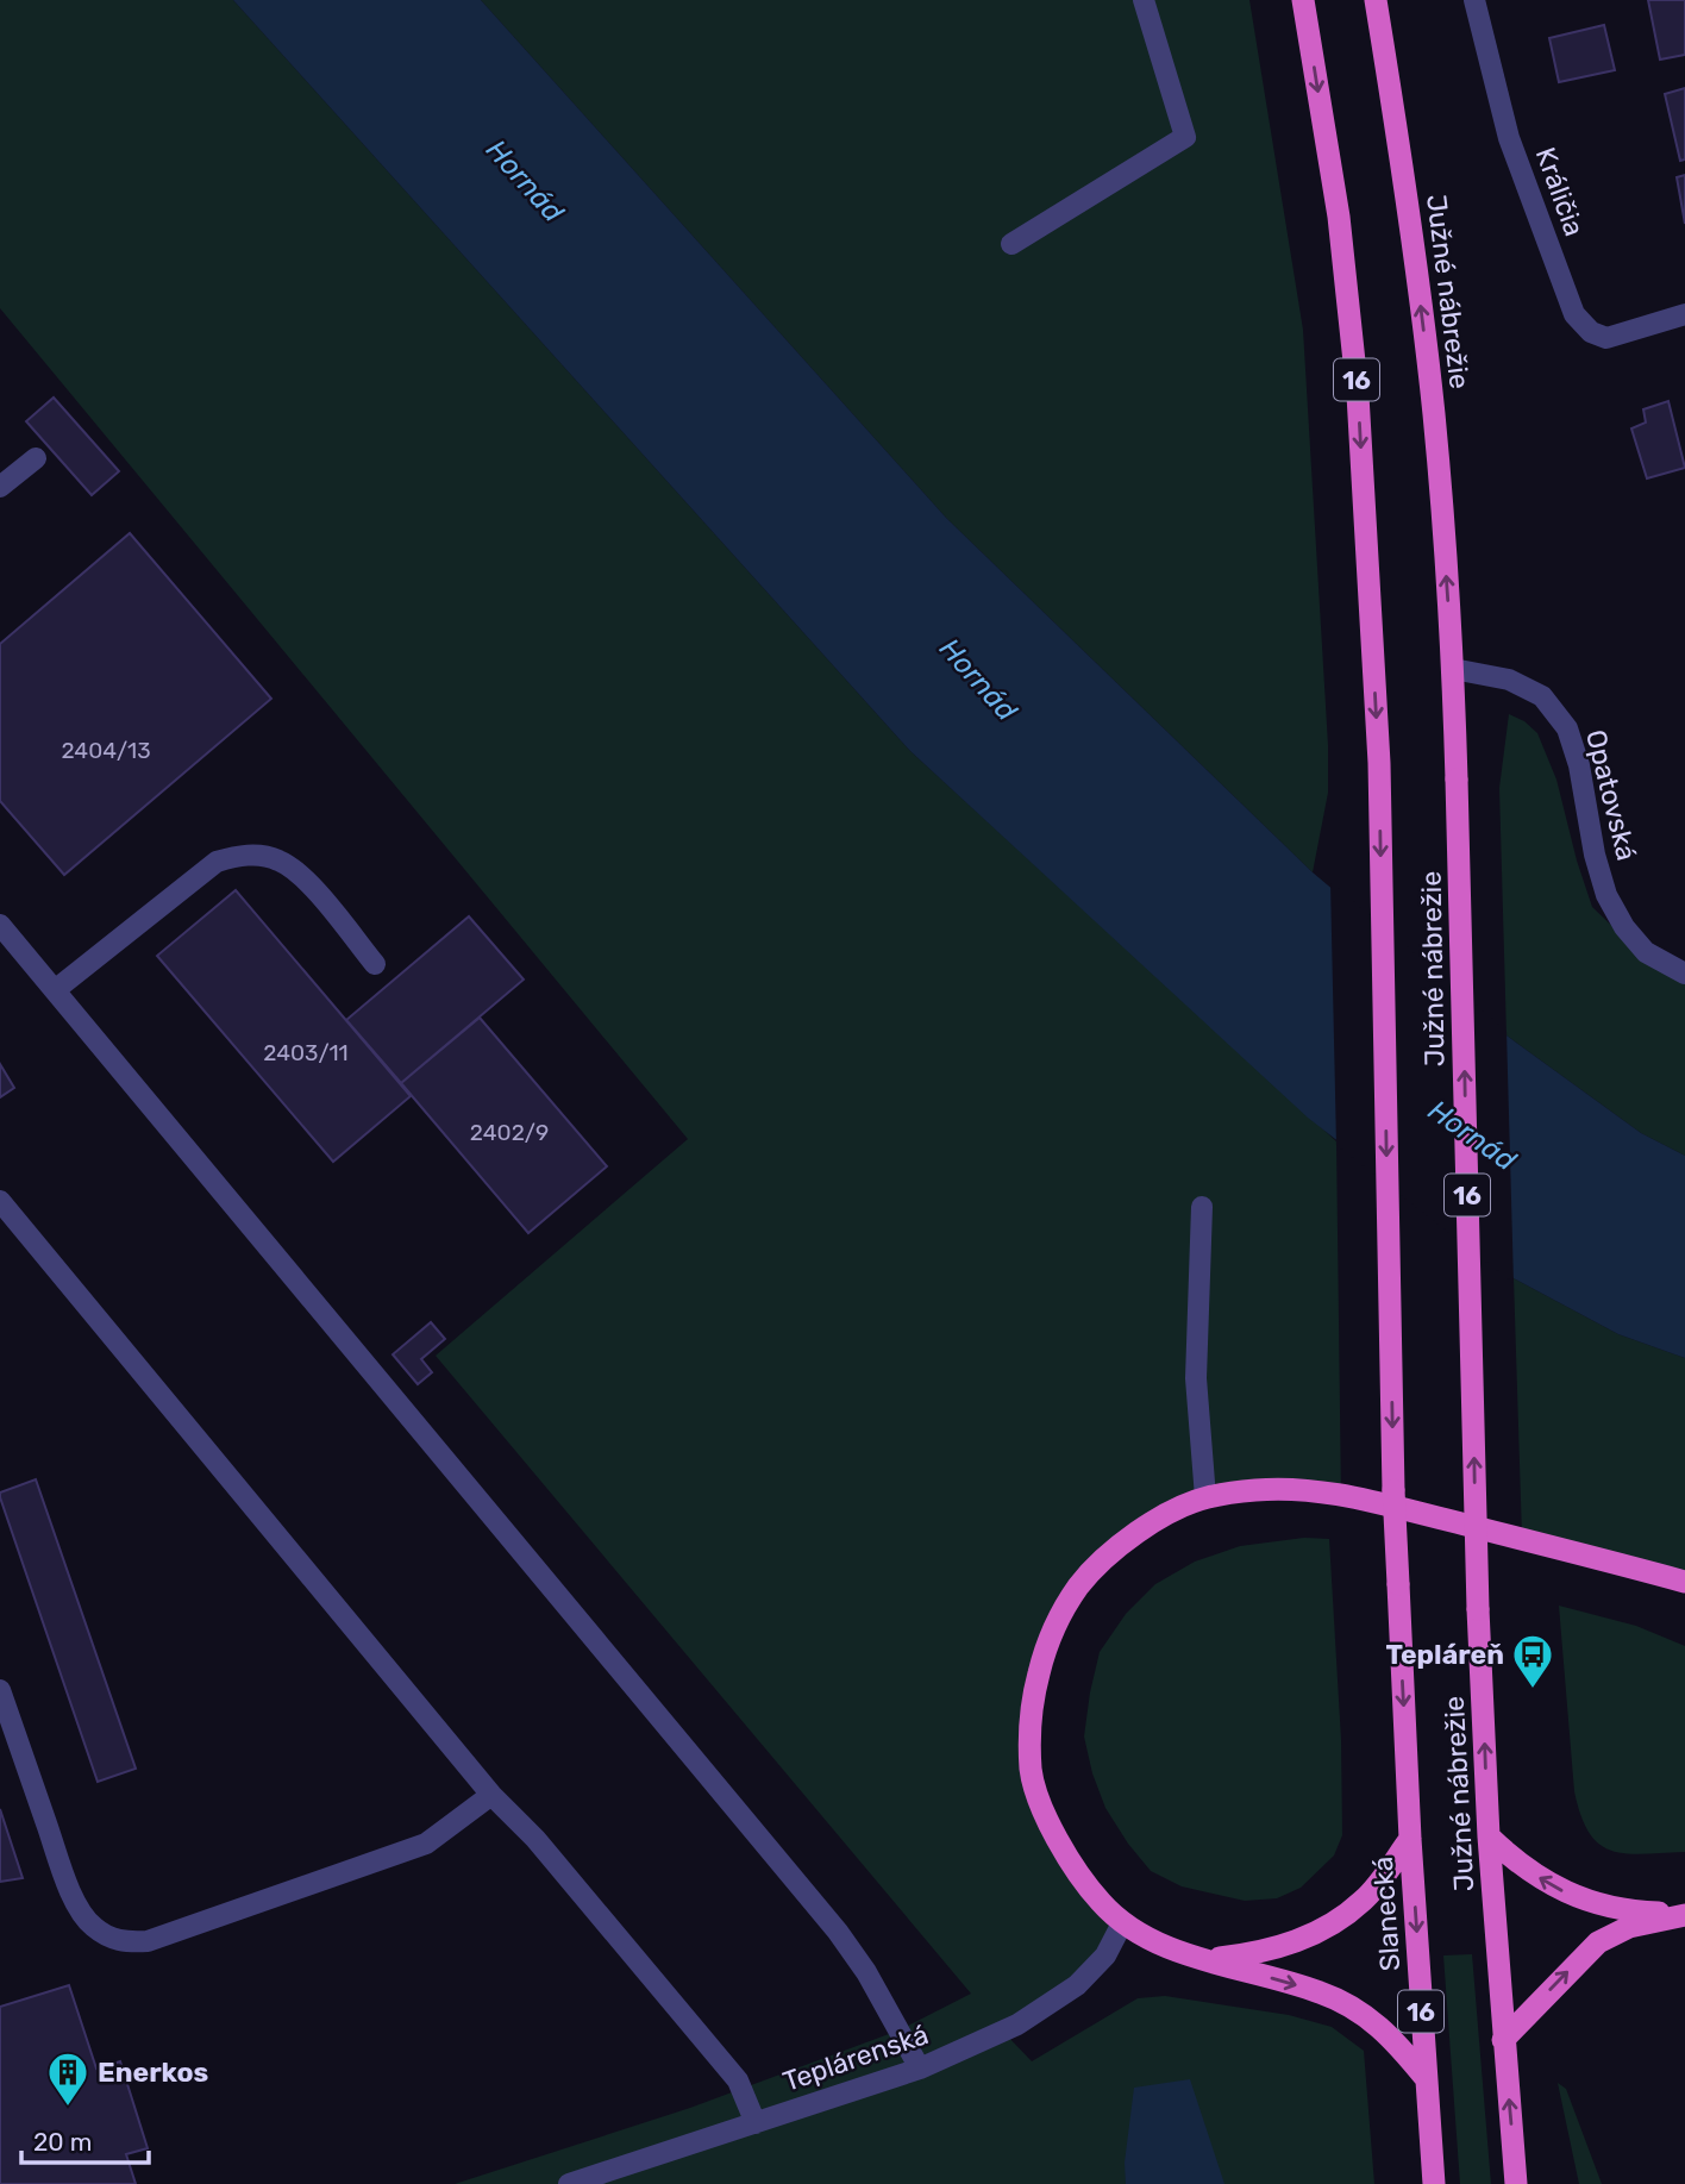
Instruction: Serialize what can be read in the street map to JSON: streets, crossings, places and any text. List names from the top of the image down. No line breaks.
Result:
{"streets":{"highway":["Južné nábrežie","16","Slanecká"],"street":["Králičia","Opatovská","Teplárenská"]},"crossings":[["Južné nábrežie","16"],["Južné nábrežie","Opatovská"],["Južné nábrežie","Slanecká"]],"one_way":["Slanecká"],"water":["Hornád"],"places":{"bus stop":["Tepláreň"],"building":["Enerkos"]},"house_numbers":["2404/13","2403/11","2402/9"],"scale_bar":"20 m"}
